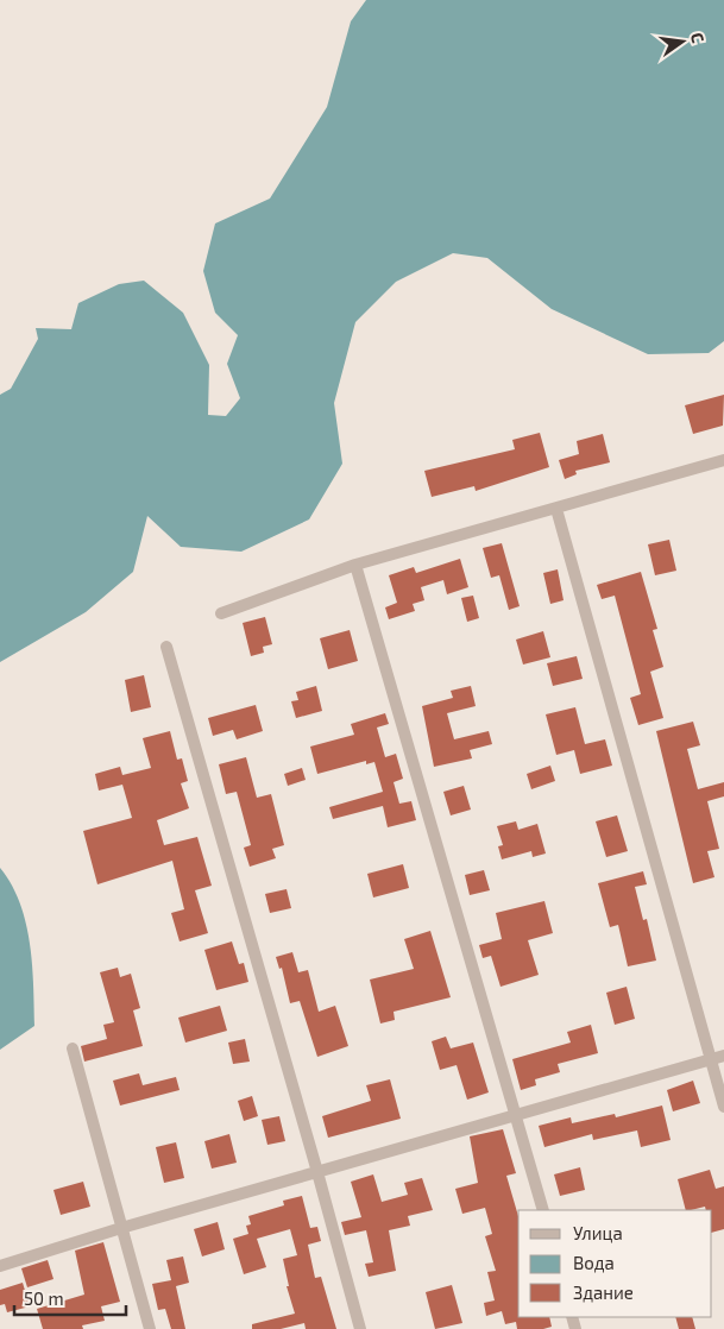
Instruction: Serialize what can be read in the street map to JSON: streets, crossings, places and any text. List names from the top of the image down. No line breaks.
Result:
{"legend":["Улица","Вода","Здание"],"scale_bar":"50 m","north":"right"}
